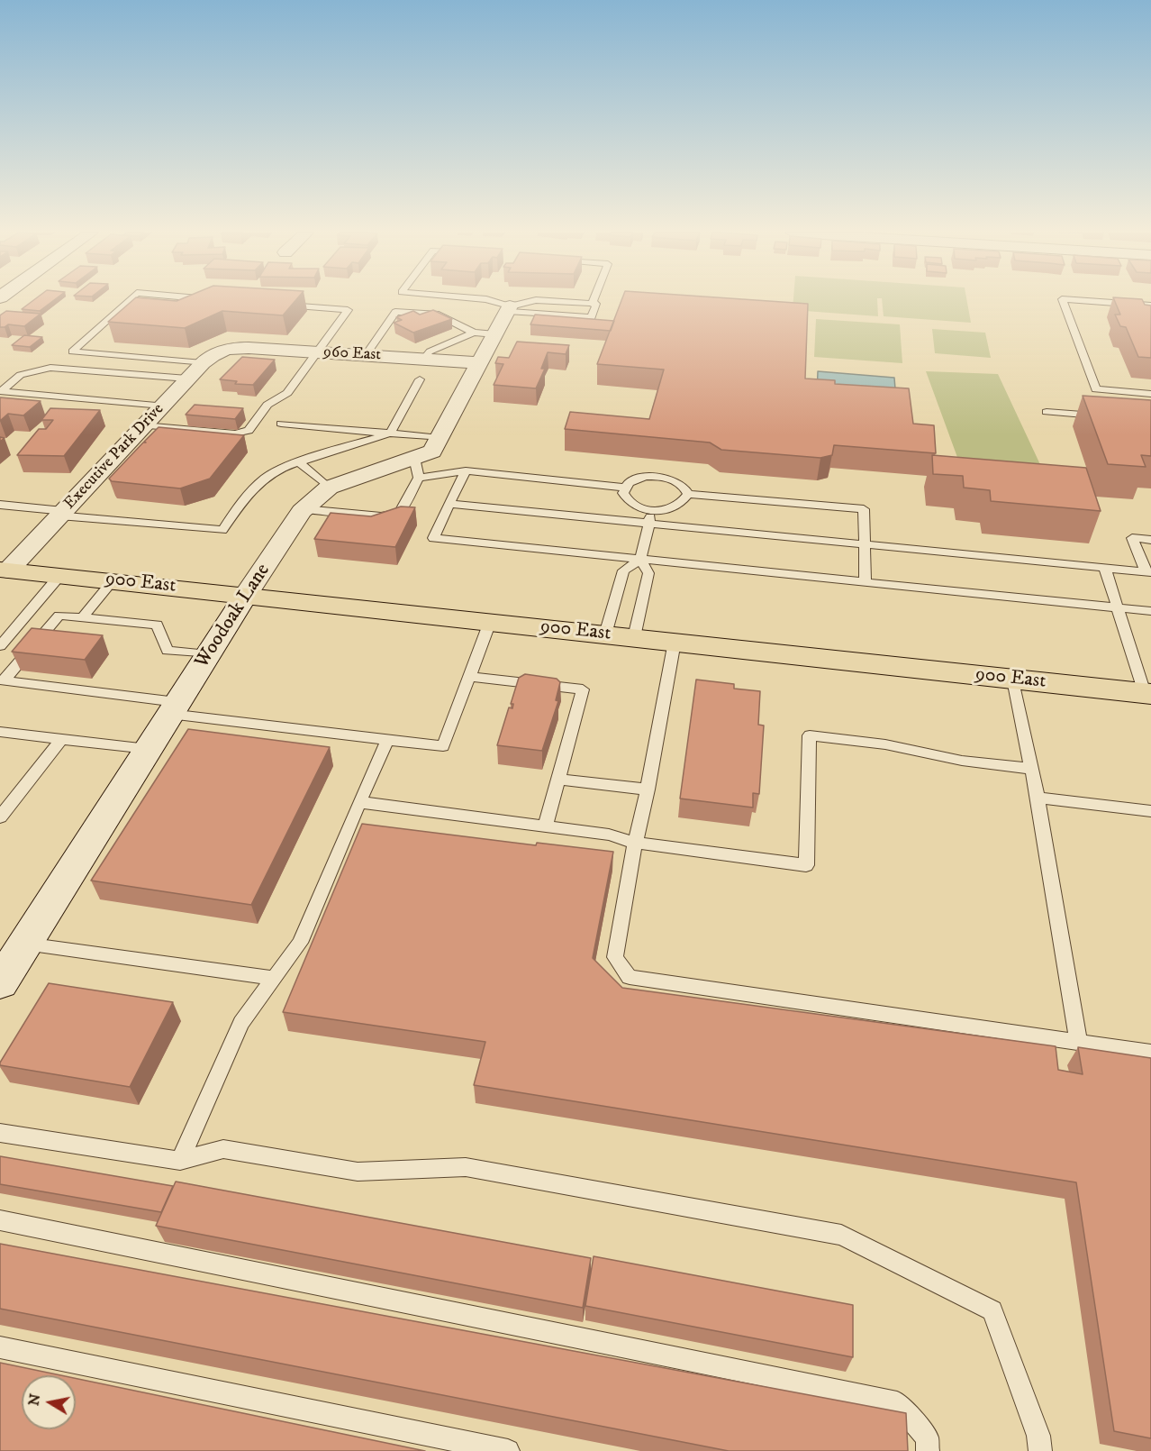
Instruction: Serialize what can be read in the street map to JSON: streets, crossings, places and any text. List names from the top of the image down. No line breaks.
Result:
{"streets":{"main road":["900 East"],"street":["960 East","Executive Park Drive","Woodoak Lane"]},"crossings":[["960 East","Executive Park Drive"],["960 East","Woodoak Lane"],["Executive Park Drive","900 East"],["900 East","Woodoak Lane"]],"north":"left"}
